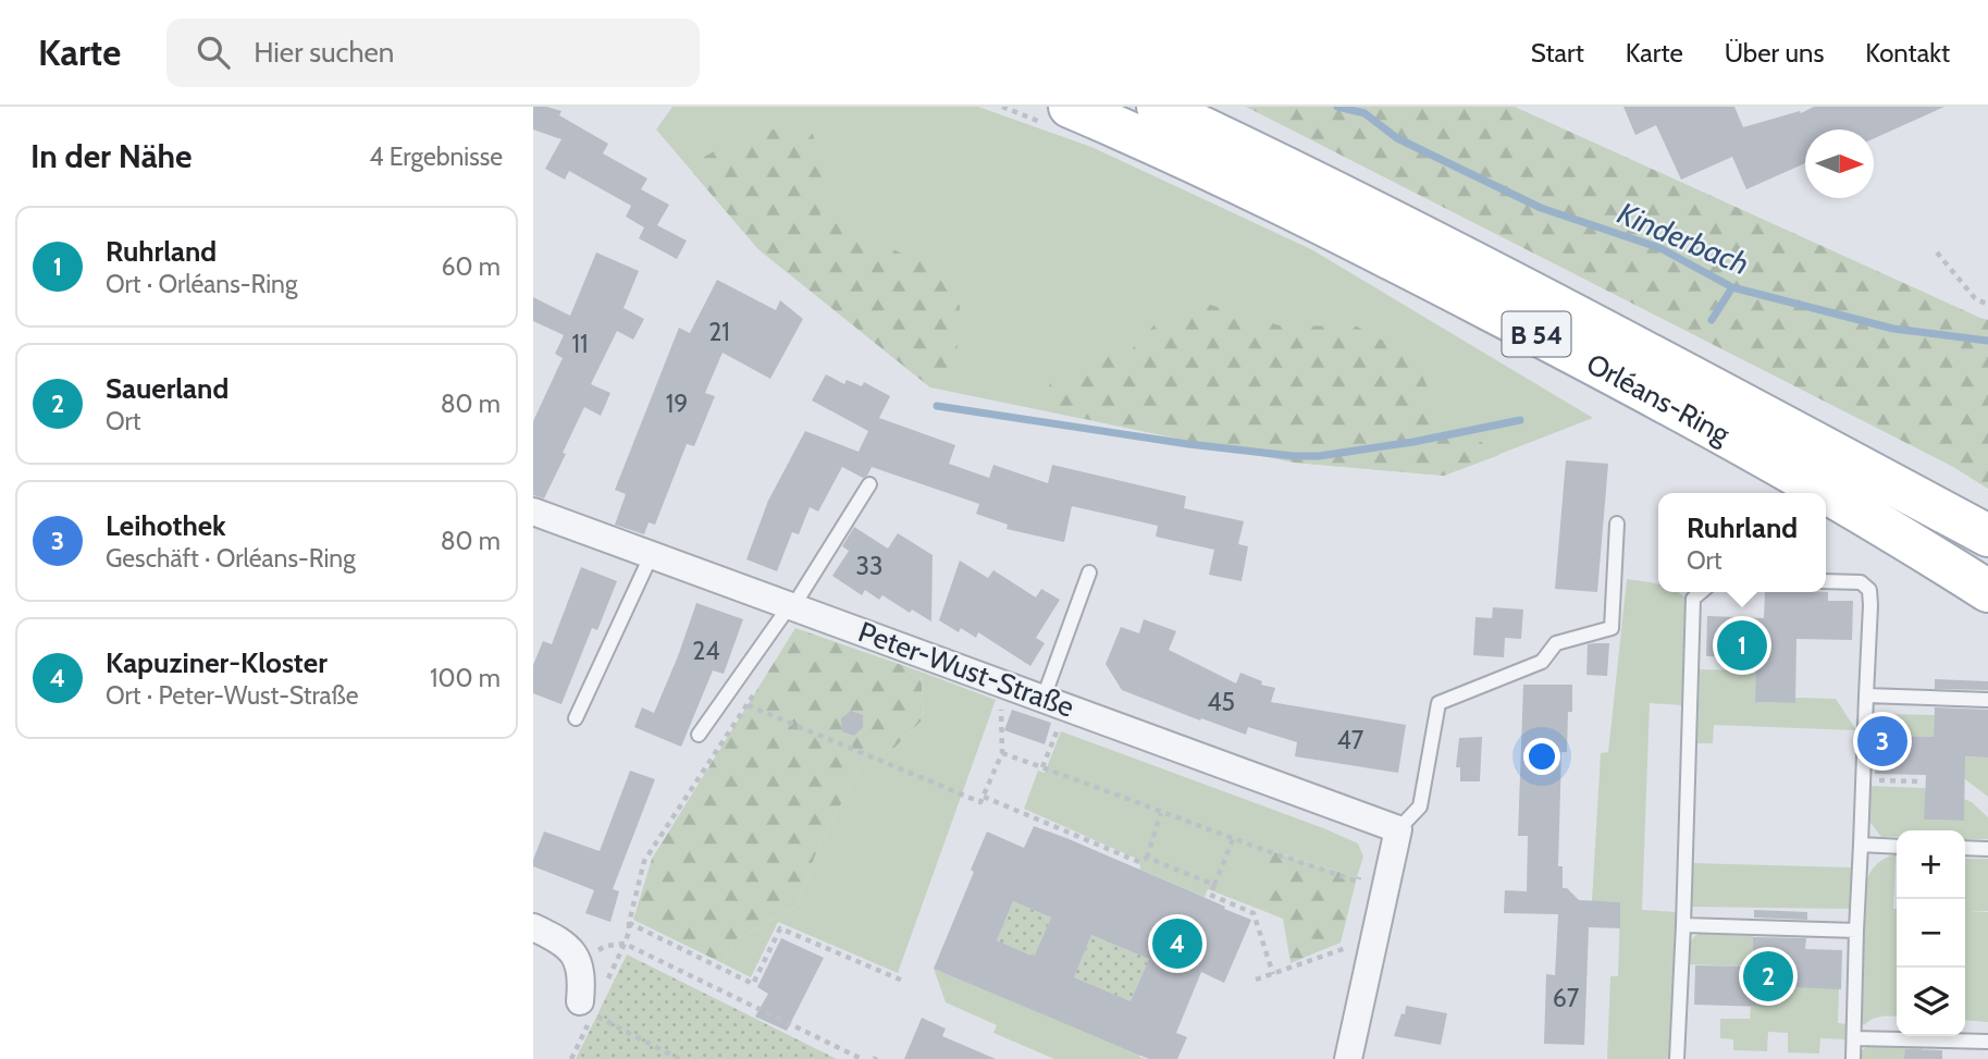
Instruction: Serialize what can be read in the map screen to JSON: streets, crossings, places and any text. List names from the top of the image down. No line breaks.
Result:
{"streets":{"main road":["B 54","Orléans-Ring"],"street":["Peter-Wust-Straße"]},"water":["Kinderbach"],"house_numbers":["21","11","19","33","24","45","47","67"],"north":"right","page":{"header":"Karte","search":"Hier suchen","nav":["Start","Karte","Über uns","Kontakt"],"heading":["In der Nähe","4 Ergebnisse"],"list":[{"mark":"1","name":"Ruhrland","note":"Ort · Orléans-Ring","value":"60 m"},{"mark":"2","name":"Sauerland","note":"Ort","value":"80 m"},{"mark":"3","name":"Leihothek","note":"Geschäft · Orléans-Ring","value":"80 m"},{"mark":"4","name":"Kapuziner-Kloster","note":"Ort · Peter-Wust-Straße","value":"100 m"}],"popup":["Ruhrland","Ort"],"pins":["1","3","4","2"],"map_buttons":["+","−"]}}
